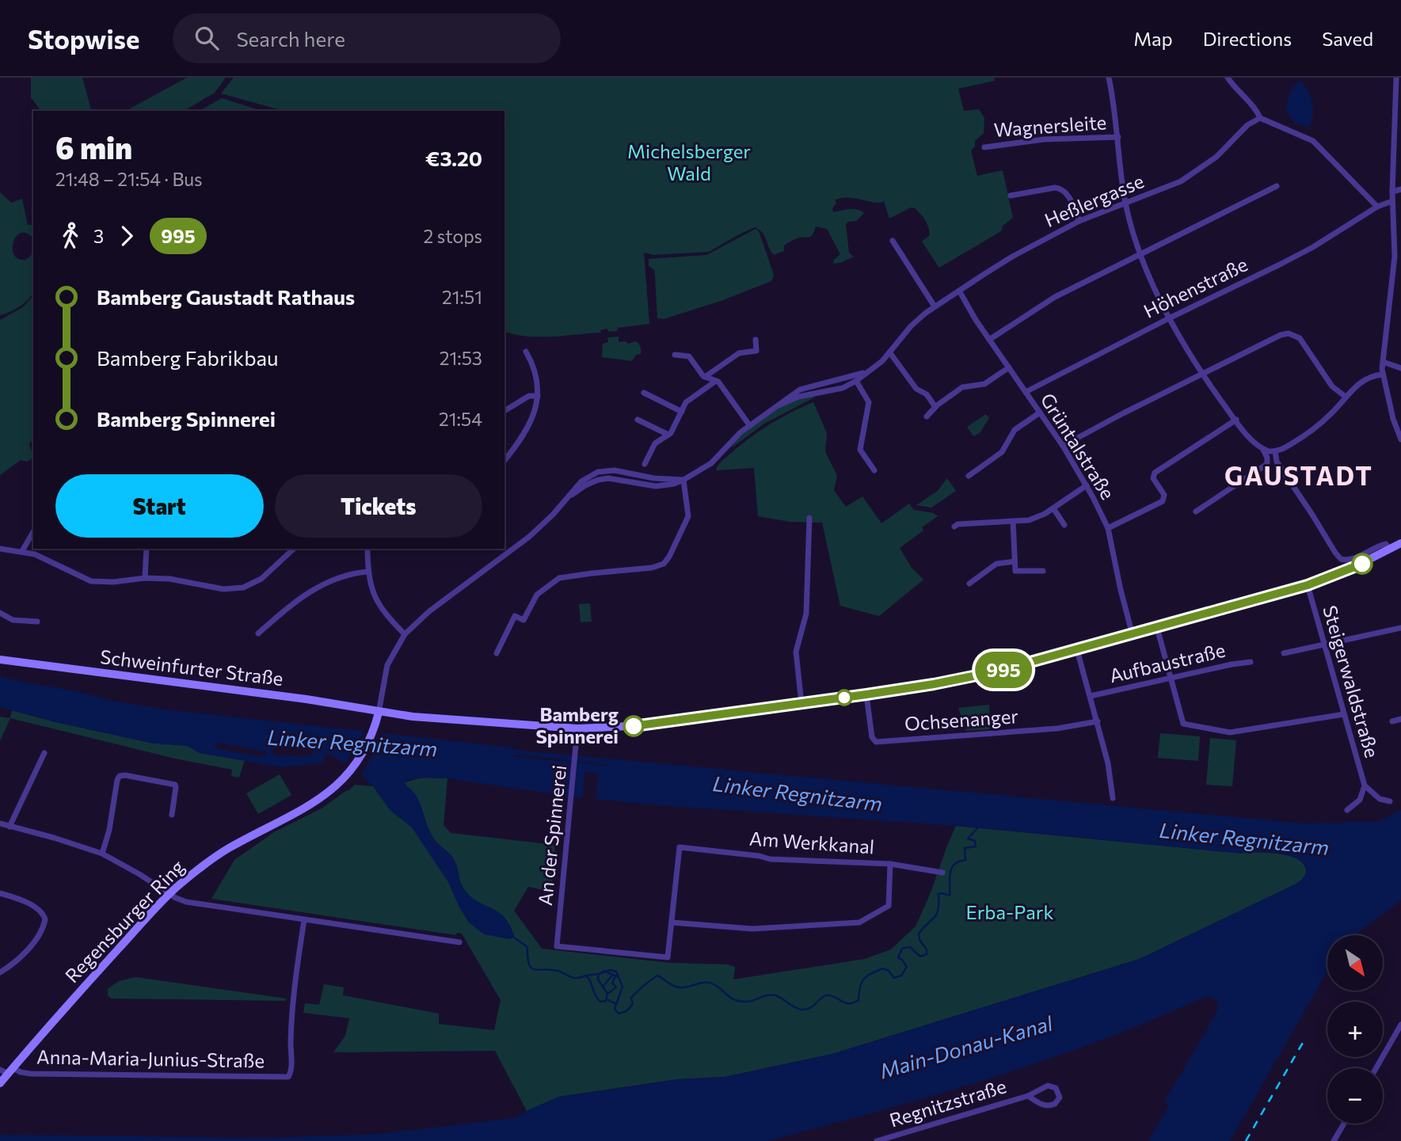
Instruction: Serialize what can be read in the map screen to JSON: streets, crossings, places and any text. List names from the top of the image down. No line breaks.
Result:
{"streets":{"street":["Wagnersleite","Heßlergasse","Höhenstraße","Grüntalstraße","Aufbaustraße","Schweinfurter Straße","Steigerwaldstraße","Ochsenanger","An der Spinnerei","Am Werkkanal","Regensburger Ring","Anna-Maria-Junius-Straße","Regnitzstraße"]},"crossings":[["Heßlergasse","Grüntalstraße"],["Höhenstraße","Grüntalstraße"],["Grüntalstraße","Schweinfurter Straße"],["Schweinfurter Straße","Steigerwaldstraße"],["Schweinfurter Straße","Ochsenanger"],["Schweinfurter Straße","An der Spinnerei"],["Schweinfurter Straße","Regensburger Ring"],["An der Spinnerei","Am Werkkanal"],["Regensburger Ring","Anna-Maria-Junius-Straße"]],"districts":["GAUSTADT"],"water":["Linker Regnitzarm","Main-Donau-Kanal"],"parks":["Michelsberger Wald","Erba-Park"],"places":["Bamberg Spinnerei"],"lines":["bus line 995"],"north":"bottom right","page":{"header":"Stopwise","search":"Search here","nav":["Map","Directions","Saved"],"on_map":"995","heading":["6 min","21:48 – 21:54 · Bus","€3.20"],"legs":["3","995","2 stops"],"list":[{"name":"Bamberg Gaustadt Rathaus","value":"21:51"},{"name":"Bamberg Fabrikbau","value":"21:53"},{"name":"Bamberg Spinnerei","value":"21:54"}],"buttons":["Start","Tickets"],"map_buttons":["+","−"]}}
